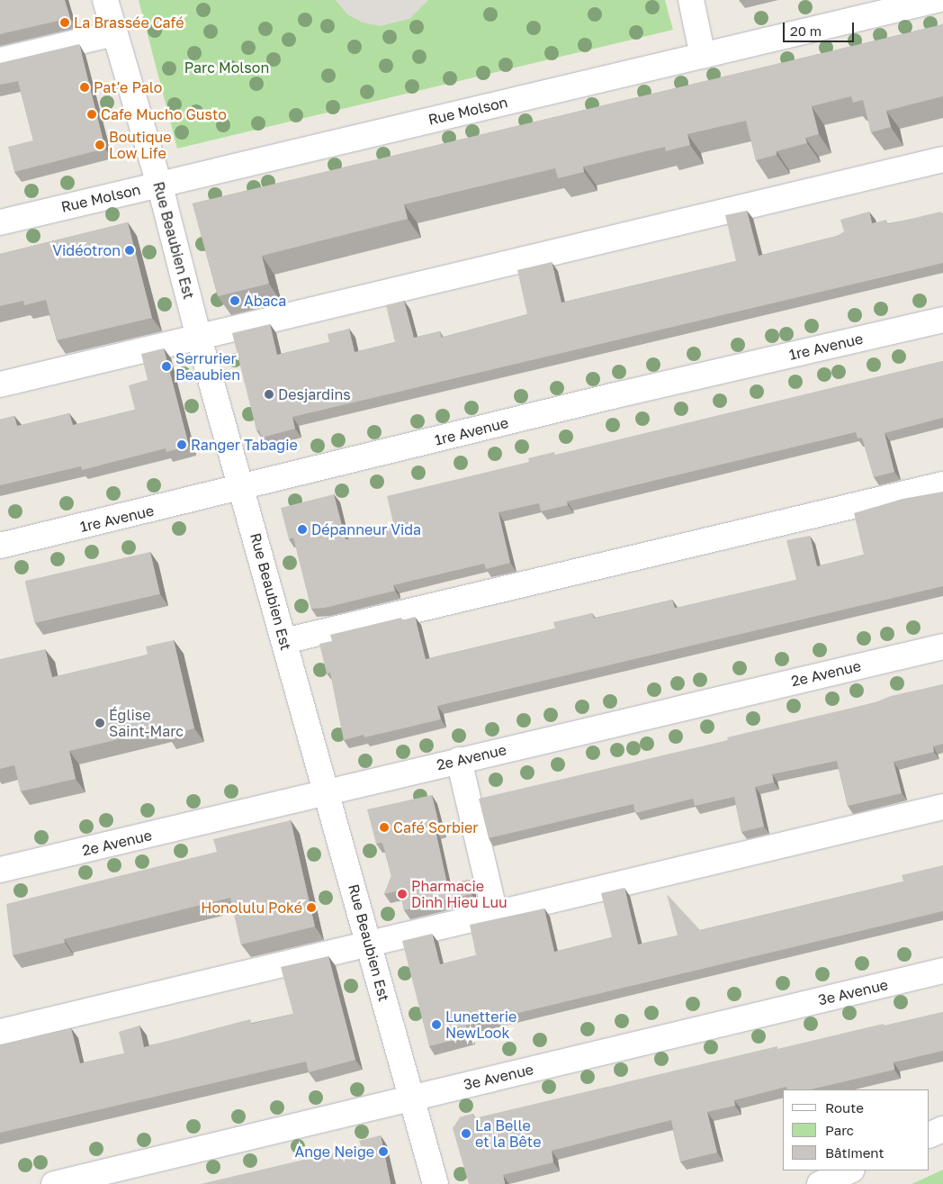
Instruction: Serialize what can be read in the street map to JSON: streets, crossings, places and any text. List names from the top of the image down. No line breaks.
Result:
{"streets":{"street":["Rue Molson","Rue Beaubien Est","1re Avenue","2e Avenue","3e Avenue"]},"crossings":[["Rue Molson","Rue Beaubien Est"],["Rue Beaubien Est","1re Avenue"],["Rue Beaubien Est","2e Avenue"],["Rue Beaubien Est","3e Avenue"]],"parks":["Parc Molson"],"places":["La Brassée Café","Pat'e Palo","Cafe Mucho Gusto","Boutique Low Life","Vidéotron","Abaca","Serrurier Beaubien","Desjardins","Ranger Tabagie","Dépanneur Vida","Église Saint-Marc","Café Sorbier","Pharmacie Dinh Hieu Luu","Honolulu Poké","Lunetterie NewLook","La Belle et la Bête","Ange Neige"],"legend":["Route","Parc","Bâtiment"],"scale_bar":"20 m"}
